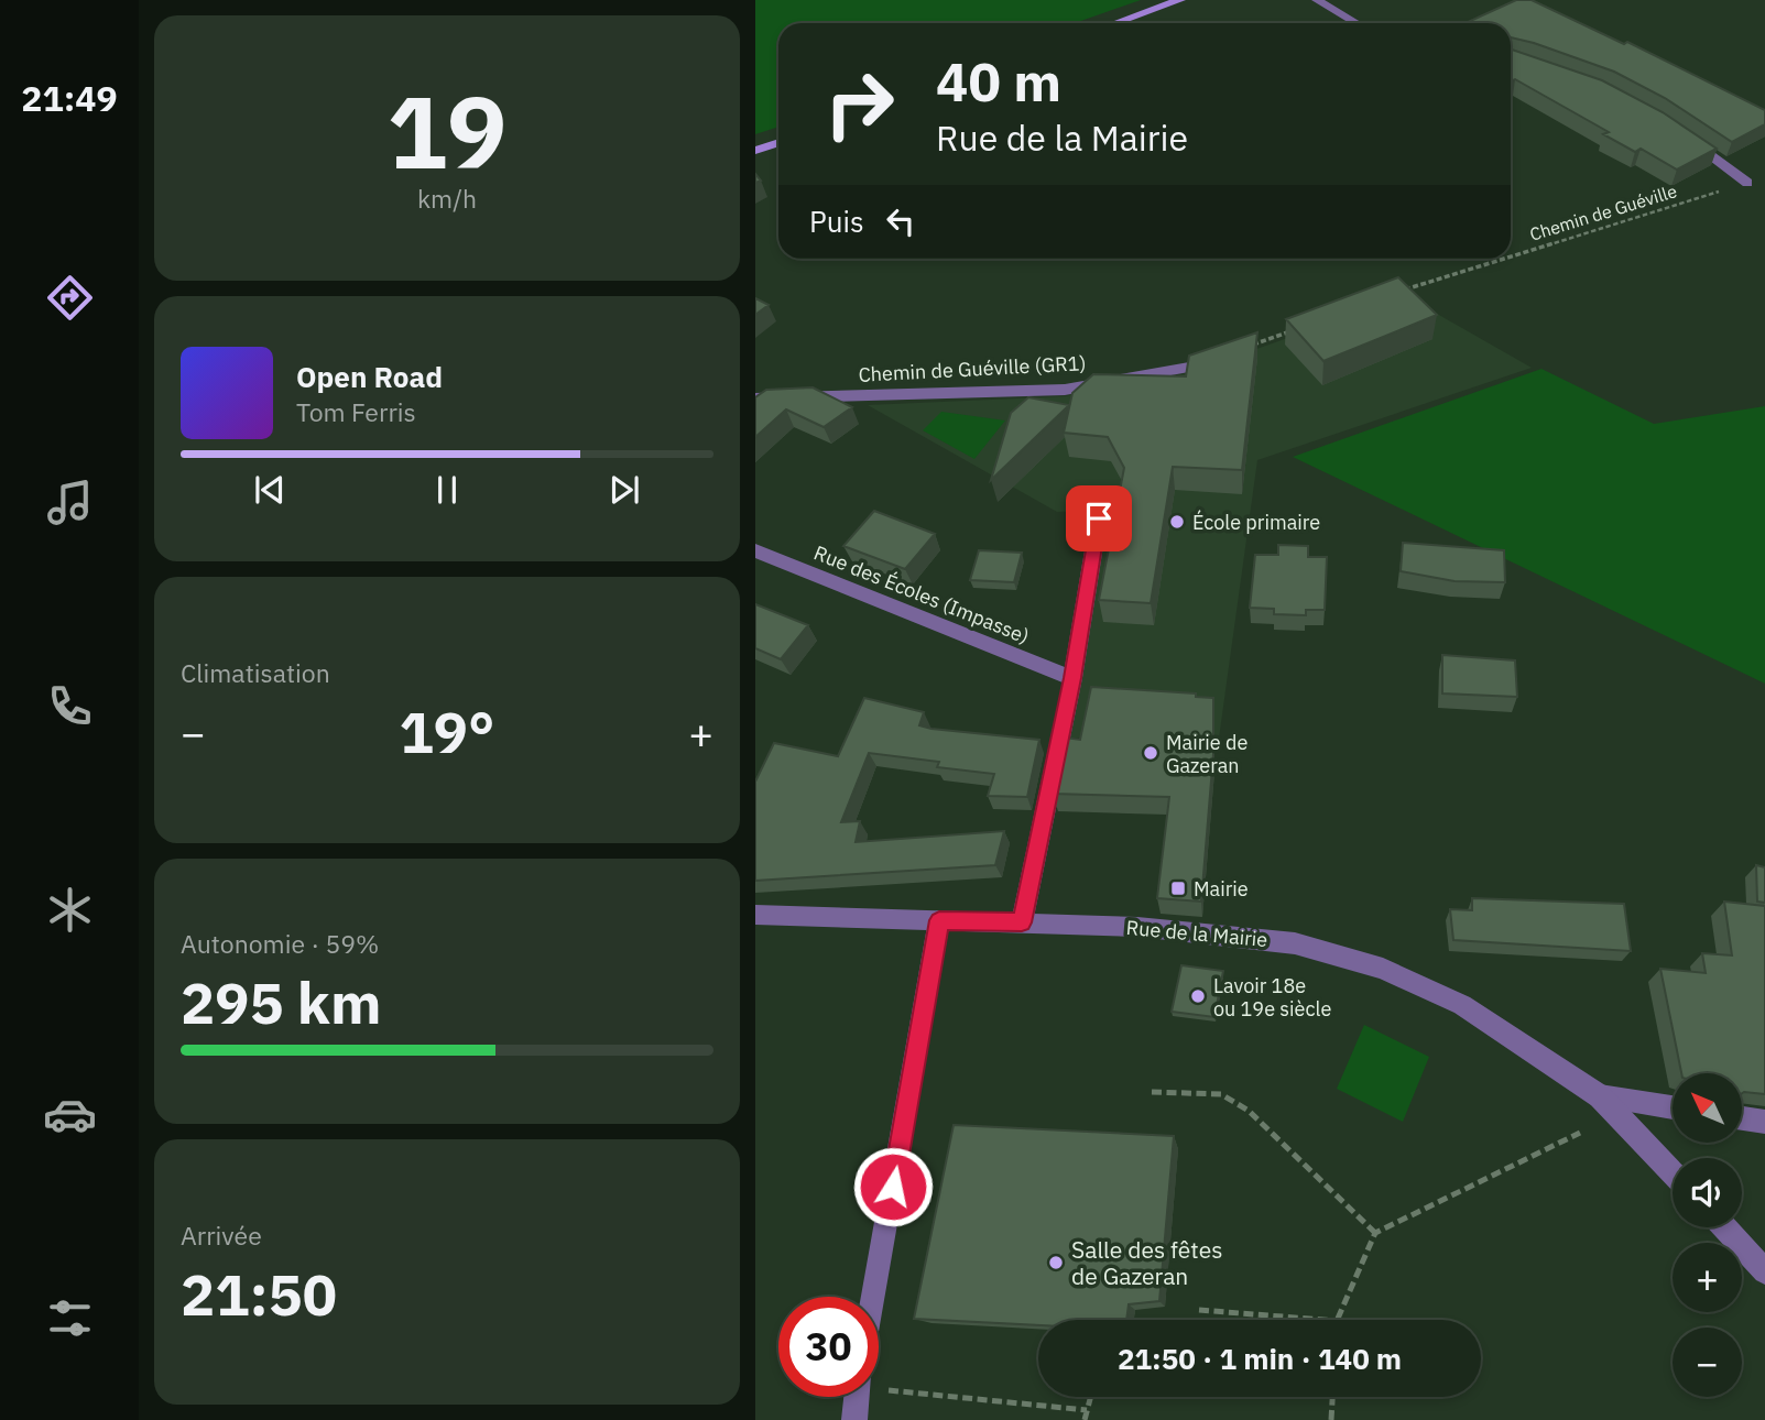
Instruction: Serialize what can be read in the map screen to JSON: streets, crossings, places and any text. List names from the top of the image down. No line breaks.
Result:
{"streets":{"street":["Chemin de Guéville (GR1)","Rue des Écoles (Impasse)","Rue de la Mairie"],"path":["Chemin de Guéville"]},"places":{"other":["École primaire","Mairie de Gazeran","Lavoir 18e ou 19e siècle","Salle des fêtes de Gazeran"],"transit":["Mairie"]},"north":"top left","page":{"tabs":"21:49","tile":[["19","km/h"],"Climatisation",["Autonomie · 59%","295 km"],["Arrivée","21:50"]],"turn":["40 m","Rue de la Mairie"],"then":"Puis","song":["Open Road","Tom Ferris"],"heat":["−","19°","+"],"map_buttons":["+","−"],"limit":"30","trip":"21:50 · 1 min · 140 m"}}
